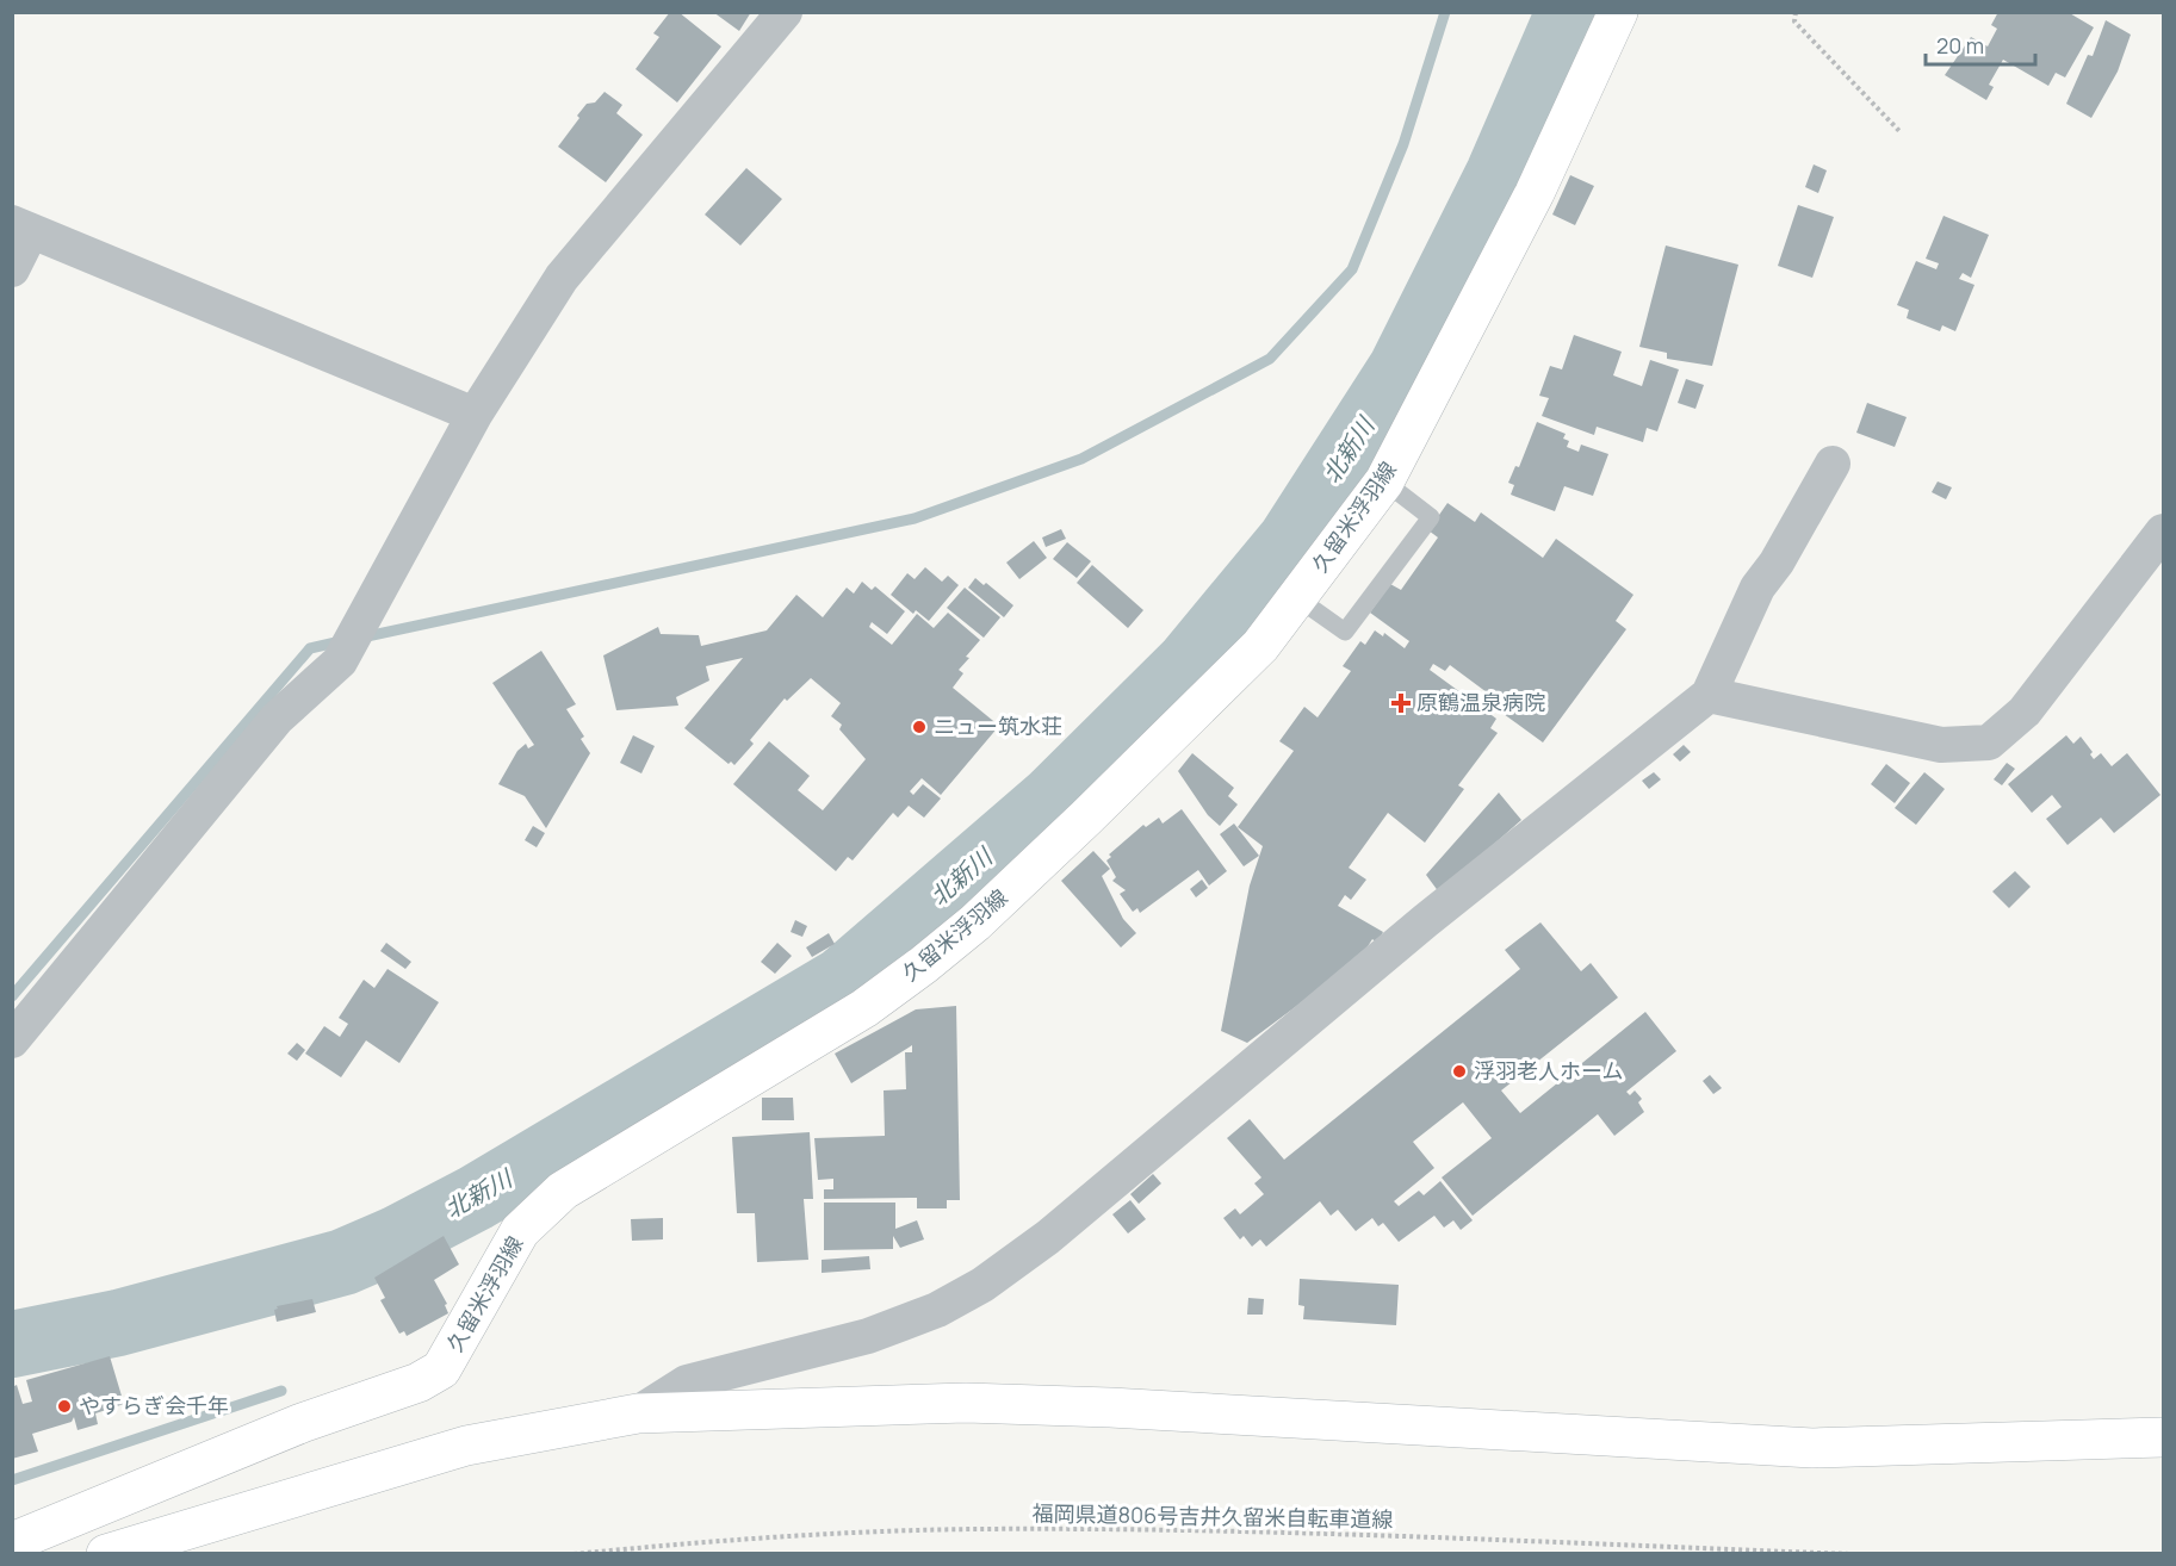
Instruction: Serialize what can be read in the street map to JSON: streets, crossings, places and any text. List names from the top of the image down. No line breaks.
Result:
{"streets":{"main road":["久留米浮羽線"],"path":["福岡県道806号吉井久留米自転車道線"]},"water":["北新川"],"places":{"health":["原鶴温泉病院"],"other":["ニュー筑水荘","浮羽老人ホーム","やすらぎ会千年"]},"scale_bar":"20 m"}
